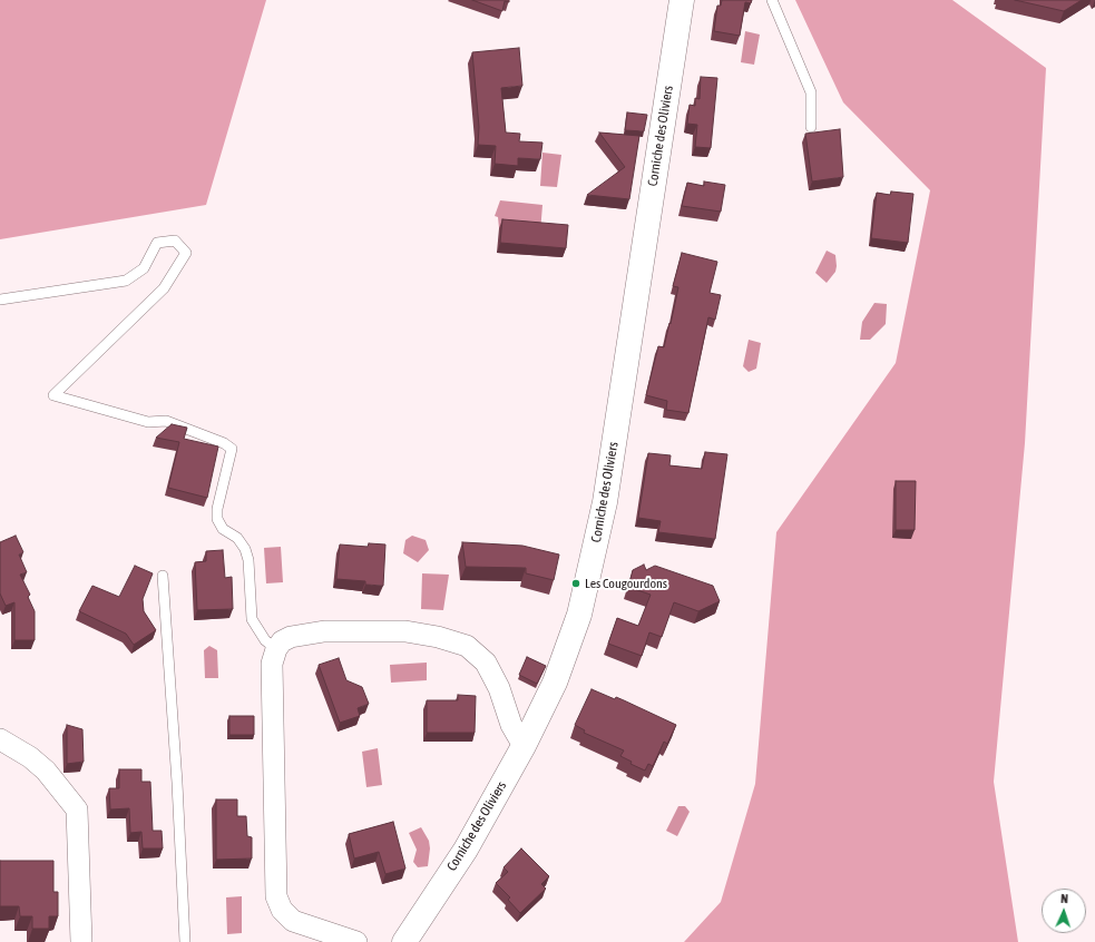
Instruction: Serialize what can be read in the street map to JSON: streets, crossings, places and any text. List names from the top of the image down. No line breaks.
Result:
{"streets":{"street":["Corniche des Oliviers"]},"places":["Les Cougourdons"],"north":"top"}
